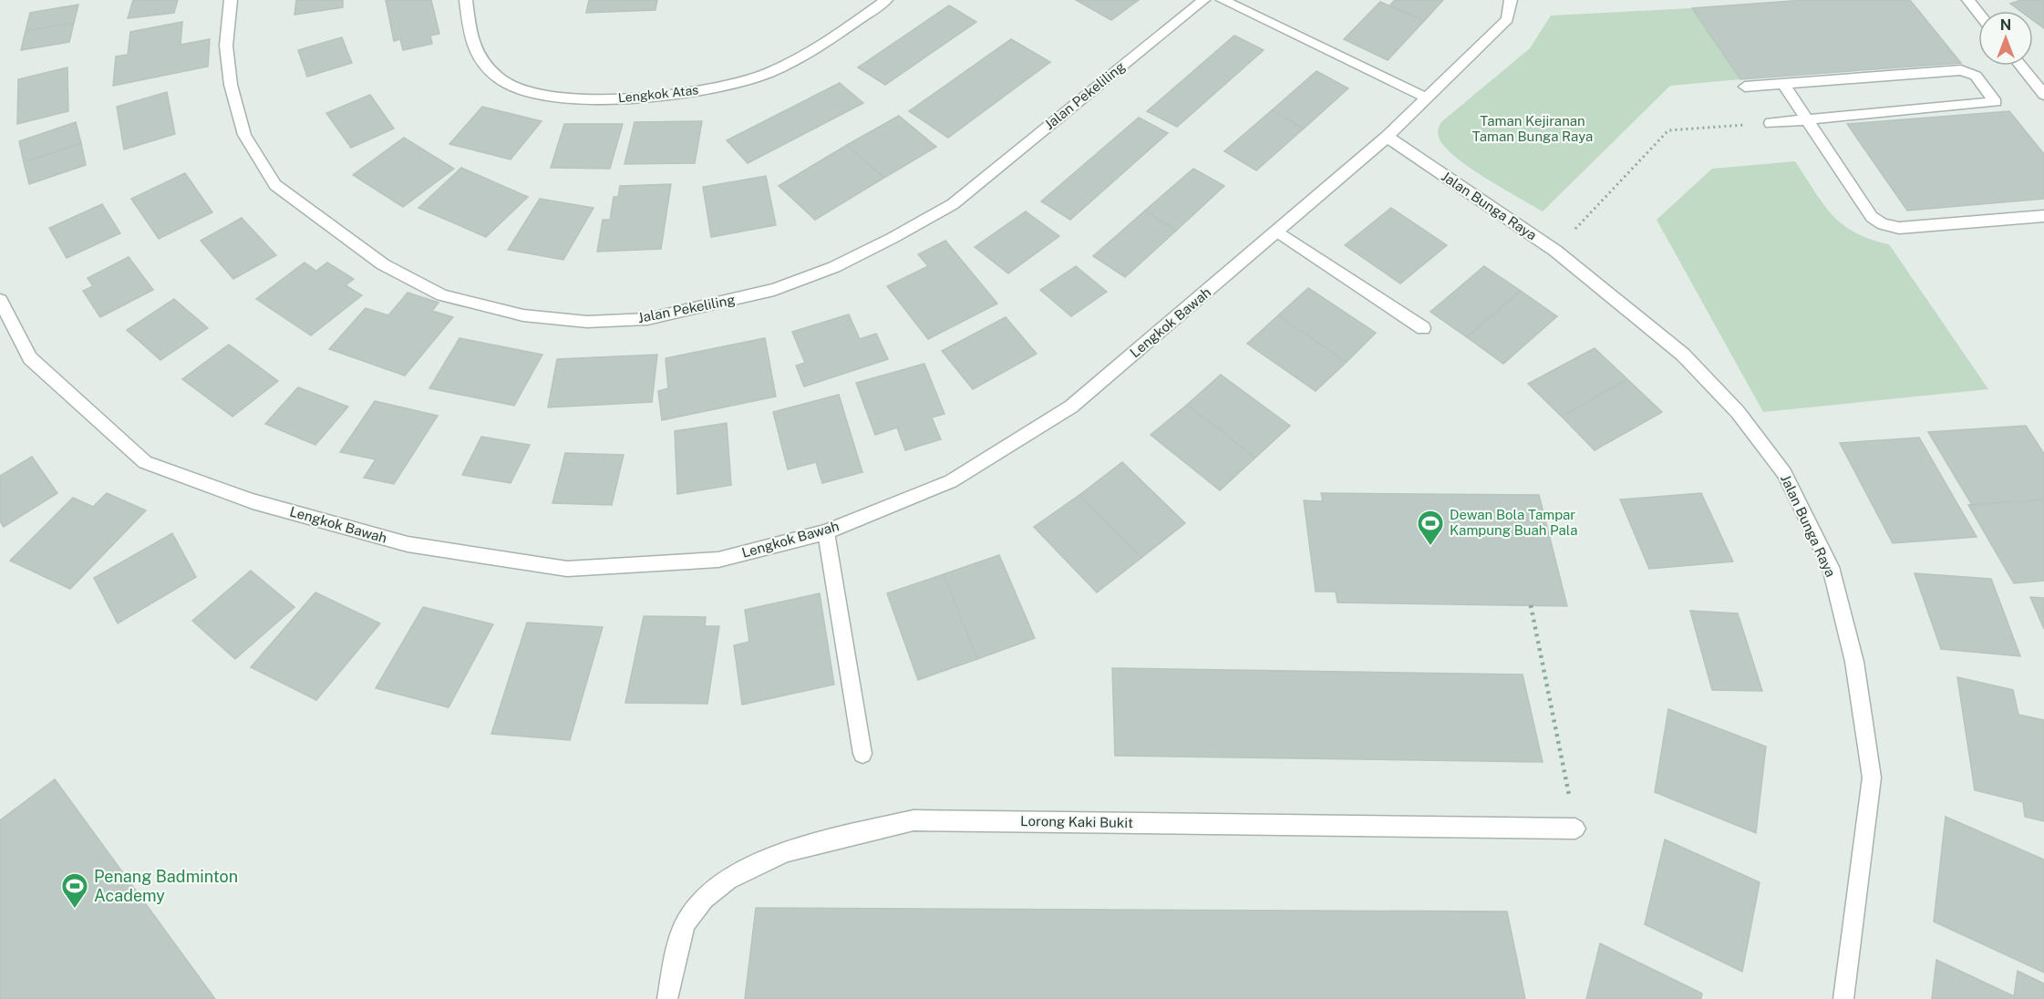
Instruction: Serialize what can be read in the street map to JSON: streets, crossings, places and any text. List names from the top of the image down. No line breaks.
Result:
{"streets":{"street":["Lengkok Atas","Jalan Pekeliling","Jalan Bunga Raya","Lengkok Bawah","Lorong Kaki Bukit"]},"crossings":[["Jalan Bunga Raya","Lengkok Bawah"]],"parks":["Taman Kejiranan Taman Bunga Raya"],"places":{"sports":["Dewan Bola Tampar Kampung Buah Pala","Penang Badminton Academy"]},"north":"top"}
